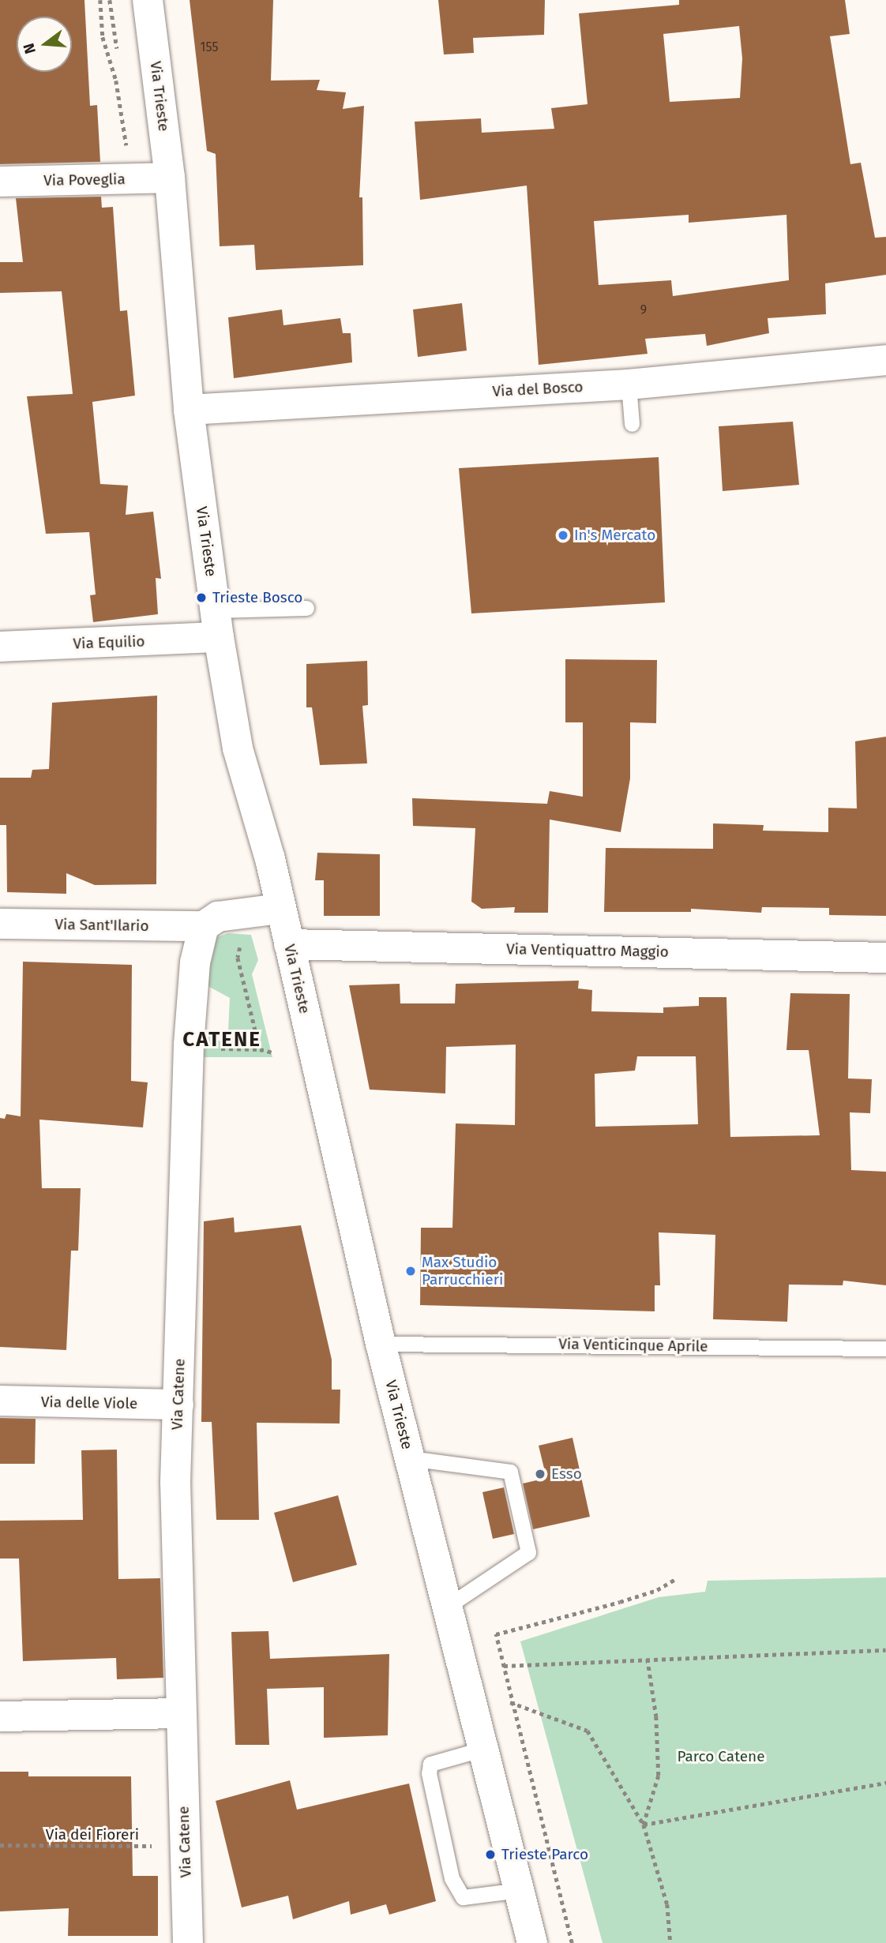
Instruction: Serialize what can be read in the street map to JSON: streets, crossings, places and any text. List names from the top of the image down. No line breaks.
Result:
{"streets":{"street":["Via Trieste","Via Poveglia","Via del Bosco","Via Equilio","Via Sant'Ilario","Via Ventiquattro Maggio","Via Catene","Via delle Viole"],"lane":["Via Venticinque Aprile"],"path":["Via dei Fioreri"]},"crossings":[["Via Trieste","Via Poveglia"],["Via Trieste","Via del Bosco"],["Via Trieste","Via Equilio"],["Via Trieste","Via Ventiquattro Maggio"],["Via Trieste","Via Venticinque Aprile"],["Via Sant'Ilario","Via Catene"],["Via Catene","Via delle Viole"],["Via Catene","Via dei Fioreri"]],"districts":["CATENE"],"parks":["Parco Catene"],"places":["In's Mercato","Trieste Bosco","Max Studio Parrucchieri","Esso","Trieste Parco"],"house_numbers":["155","9"],"north":"left"}
